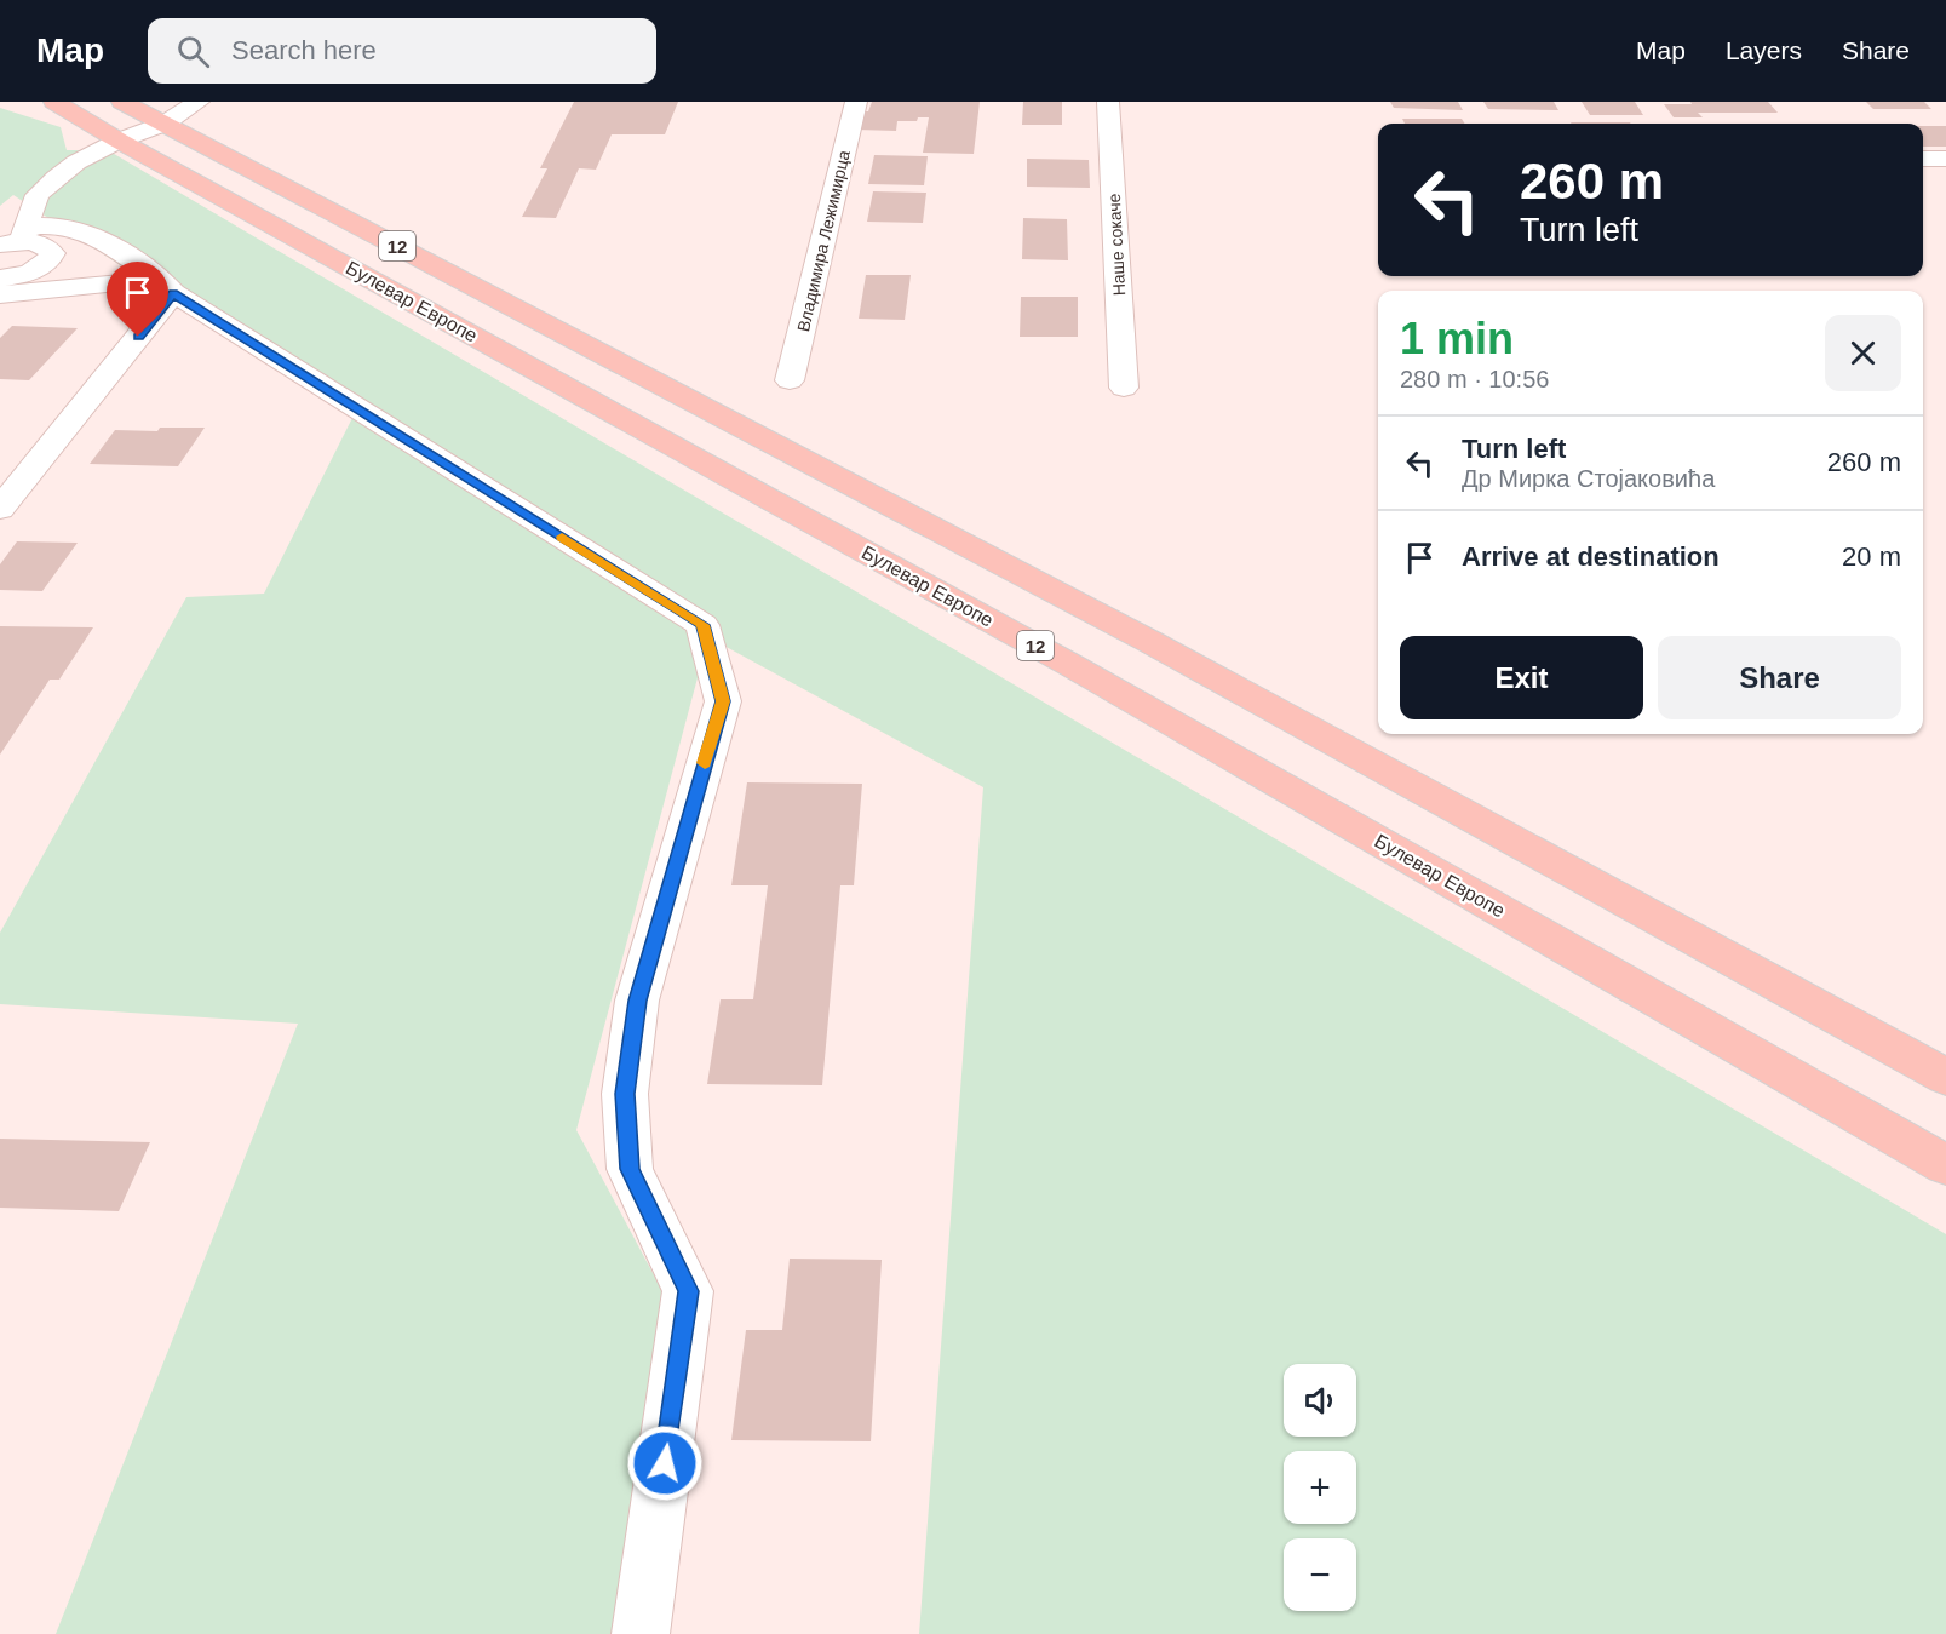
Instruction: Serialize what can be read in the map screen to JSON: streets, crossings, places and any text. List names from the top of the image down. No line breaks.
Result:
{"streets":{"main road":["12","Булевар Европе"],"street":["Владимира Лежимирца","Наше сокаче"]},"page":{"header":"Map","search":"Search here","nav":["Map","Layers","Share"],"turn":["260 m","Turn left"],"heading":["1 min","280 m · 10:56"],"list":[{"name":"Turn left","note":"Др Мирка Стојаковића","value":"260 m"},{"name":"Arrive at destination","value":"20 m"}],"buttons":["Exit","Share"],"map_buttons":["+","−"]}}
